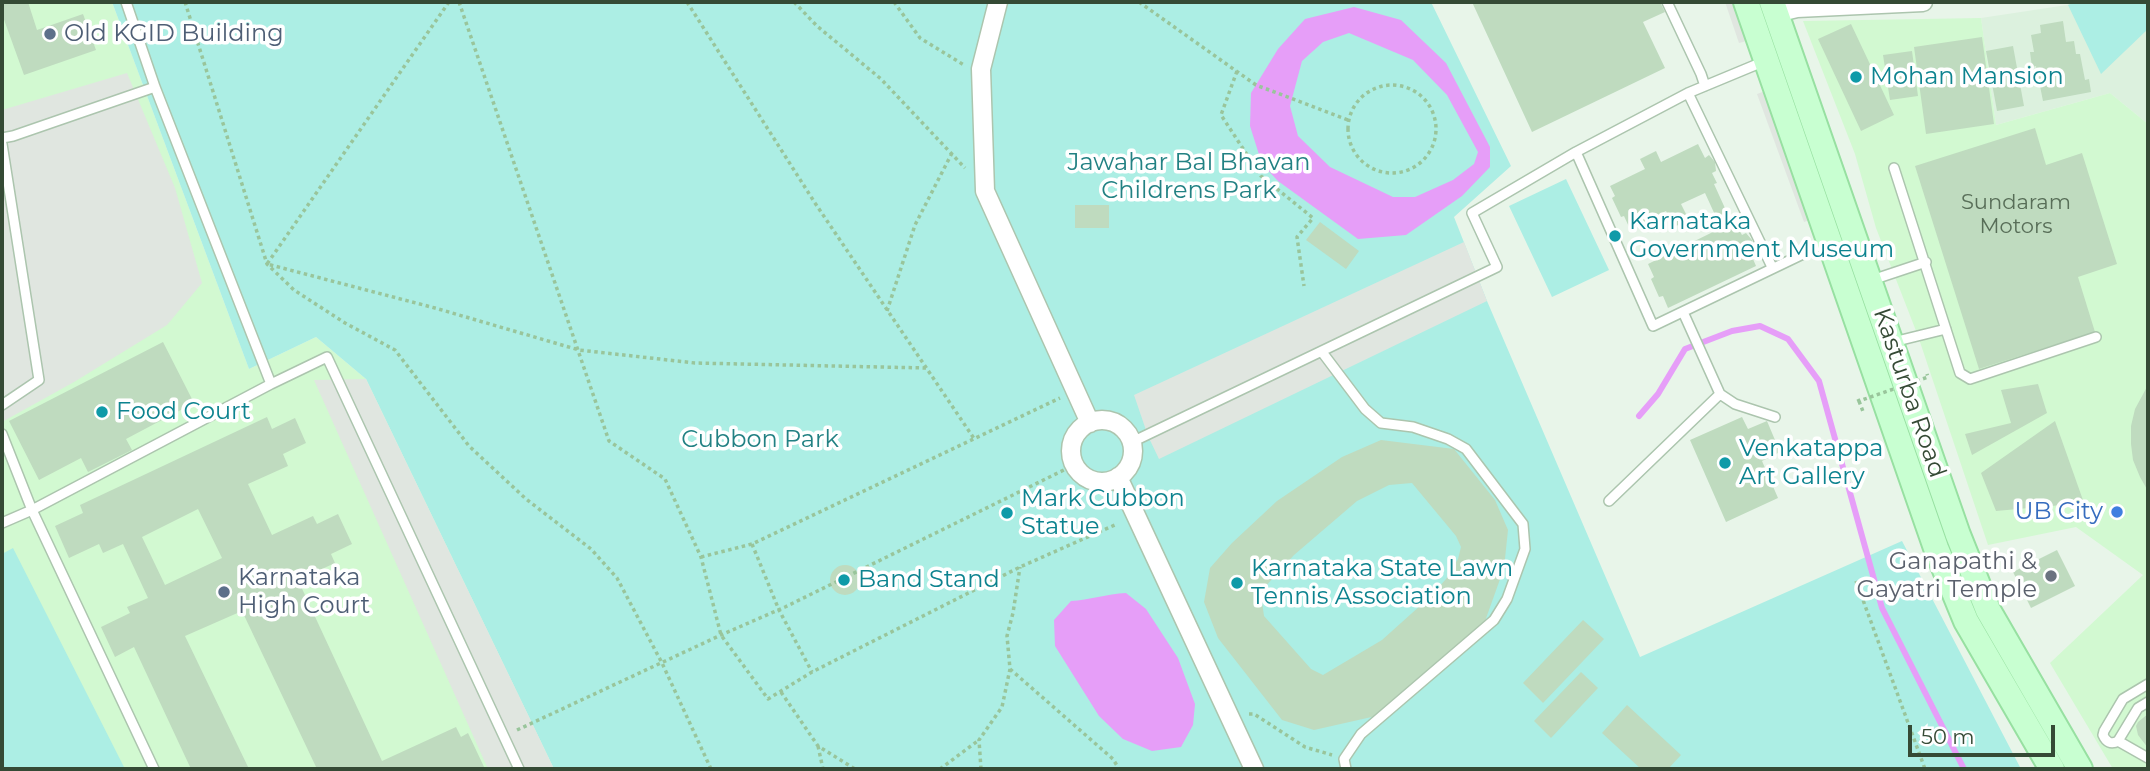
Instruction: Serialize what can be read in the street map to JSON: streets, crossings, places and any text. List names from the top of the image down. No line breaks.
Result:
{"streets":{"main road":["Kasturba Road"]},"parks":["Jawahar Bal Bhavan Childrens Park","Cubbon Park"],"places":["Old KGID Building","Mohan Mansion","Karnataka Government Museum","Food Court","Venkatappa Art Gallery","UB City","Mark Cubbon Statue","Ganapathi & Gayatri Temple","Band Stand","Karnataka State Lawn Tennis Association","Karnataka High Court"],"house_numbers":["Sundaram Motors"],"scale_bar":"50 m"}
